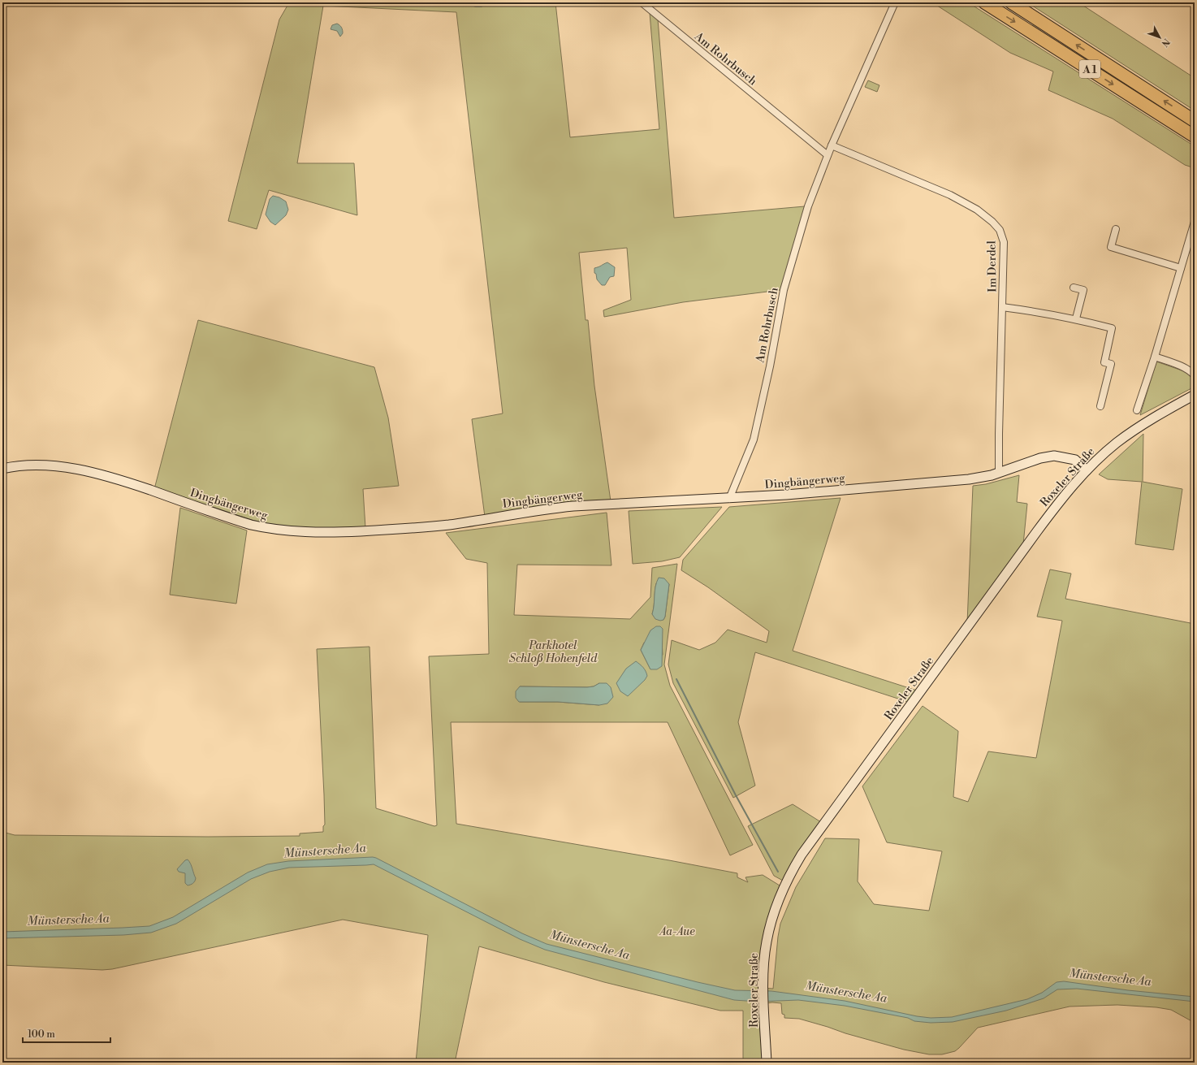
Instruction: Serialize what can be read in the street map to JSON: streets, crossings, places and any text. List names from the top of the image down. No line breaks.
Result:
{"streets":{"highway":["A 1"],"main road":["Roxeler Straße","Dingbängerweg"],"street":["Am Rohrbusch","Im Derdel"]},"crossings":[["Am Rohrbusch","Im Derdel"],["Am Rohrbusch","Dingbängerweg"],["Im Derdel","Dingbängerweg"],["Roxeler Straße","Dingbängerweg"]],"water":["Münstersche Aa"],"parks":["Parkhotel Schloß Hohenfeld","Aa-Aue"],"scale_bar":"100 m","north":"bottom right"}
